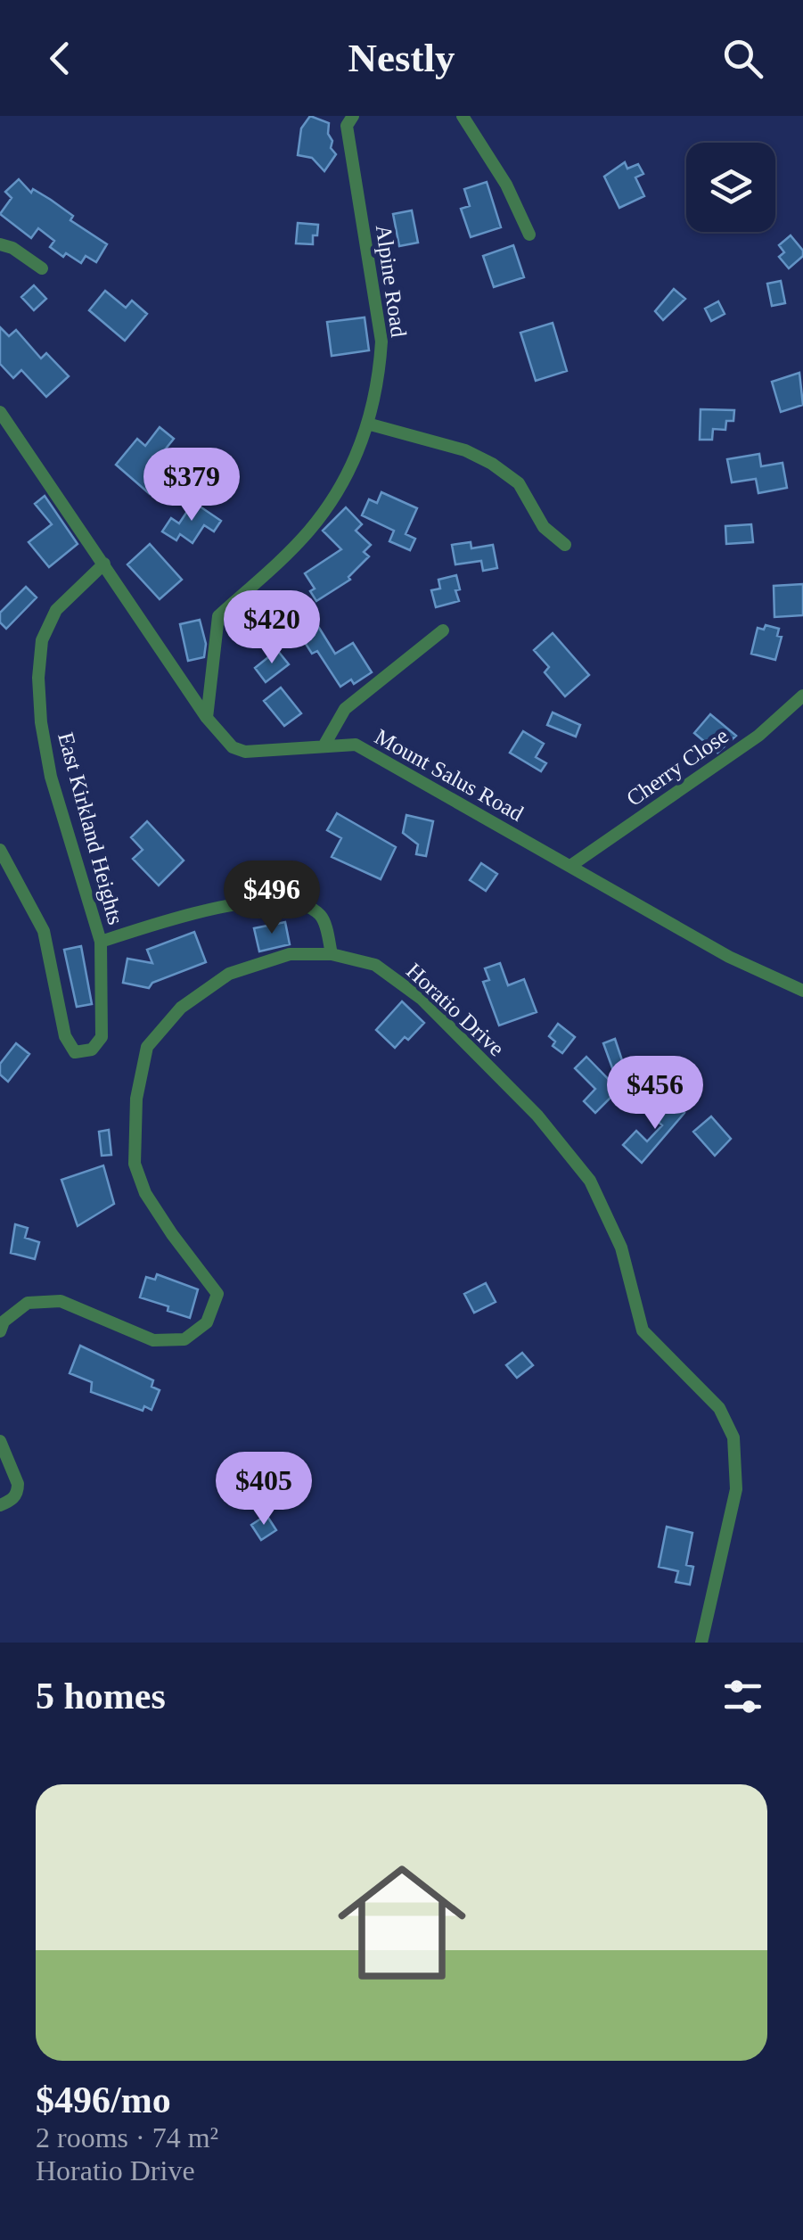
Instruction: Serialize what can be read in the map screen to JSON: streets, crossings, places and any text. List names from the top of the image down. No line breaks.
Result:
{"streets":{"street":["Alpine Road","Cherry Close","Mount Salus Road","East Kirkland Heights","Horatio Drive"]},"crossings":[["Alpine Road","Mount Salus Road"],["Cherry Close","Mount Salus Road"],["Mount Salus Road","East Kirkland Heights"]],"page":{"header":"Nestly","price":["$379","$420","$496","$456","$405"],"heading":"5 homes","list":[{"name":"$496/mo","note":"2 rooms · 74 m² · Horatio Drive"}]}}
